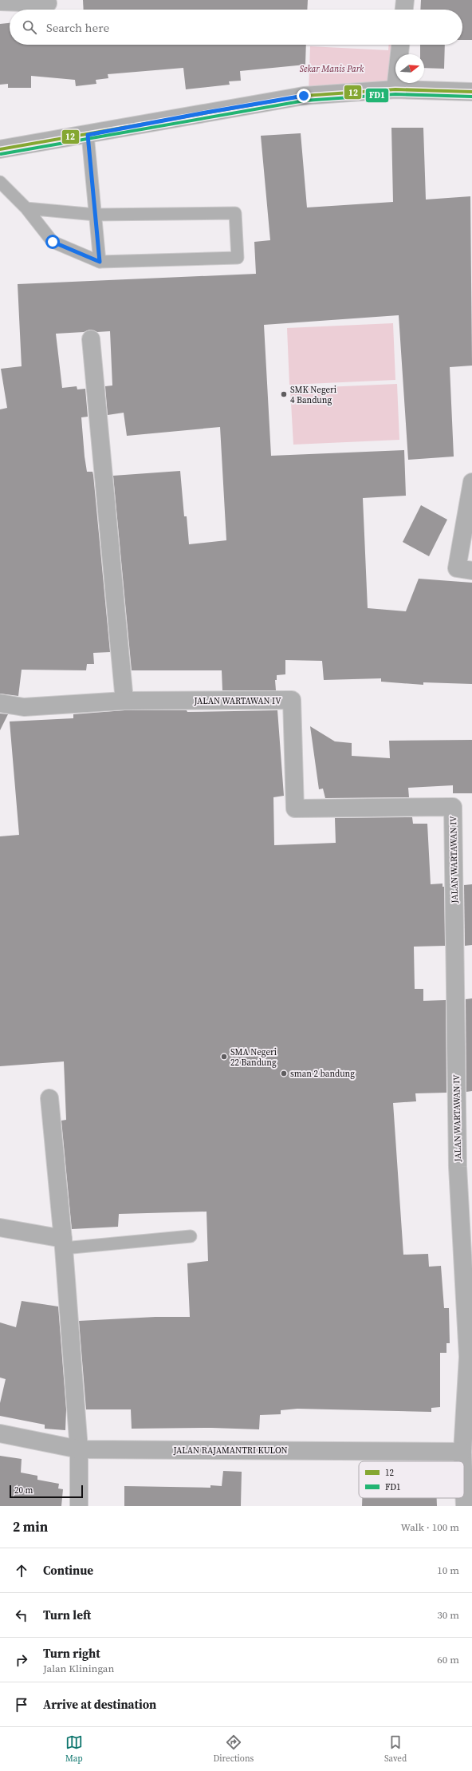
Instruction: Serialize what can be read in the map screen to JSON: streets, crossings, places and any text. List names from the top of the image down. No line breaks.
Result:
{"streets":{"street":["JALAN WARTAWAN IV","JALAN RAJAMANTRI KULON"]},"crossings":[["JALAN WARTAWAN IV","JALAN RAJAMANTRI KULON"]],"parks":["Sekar Manis Park"],"places":["SMK Negeri 4 Bandung","SMA Negeri 22 Bandung","sman 2 bandung"],"lines":["transit line 12","transit line FD1"],"legend":["12","FD1"],"scale_bar":"20 m","north":"right","page":{"search":"Search here","scale":"20 m","heading":["2 min","Walk · 100 m"],"list":[["Continue","10 m"],["Turn left","30 m"],["Turn right","Jalan Kliningan","60 m"],"Arrive at destination"],"nav":["Map","Directions","Saved"]}}
